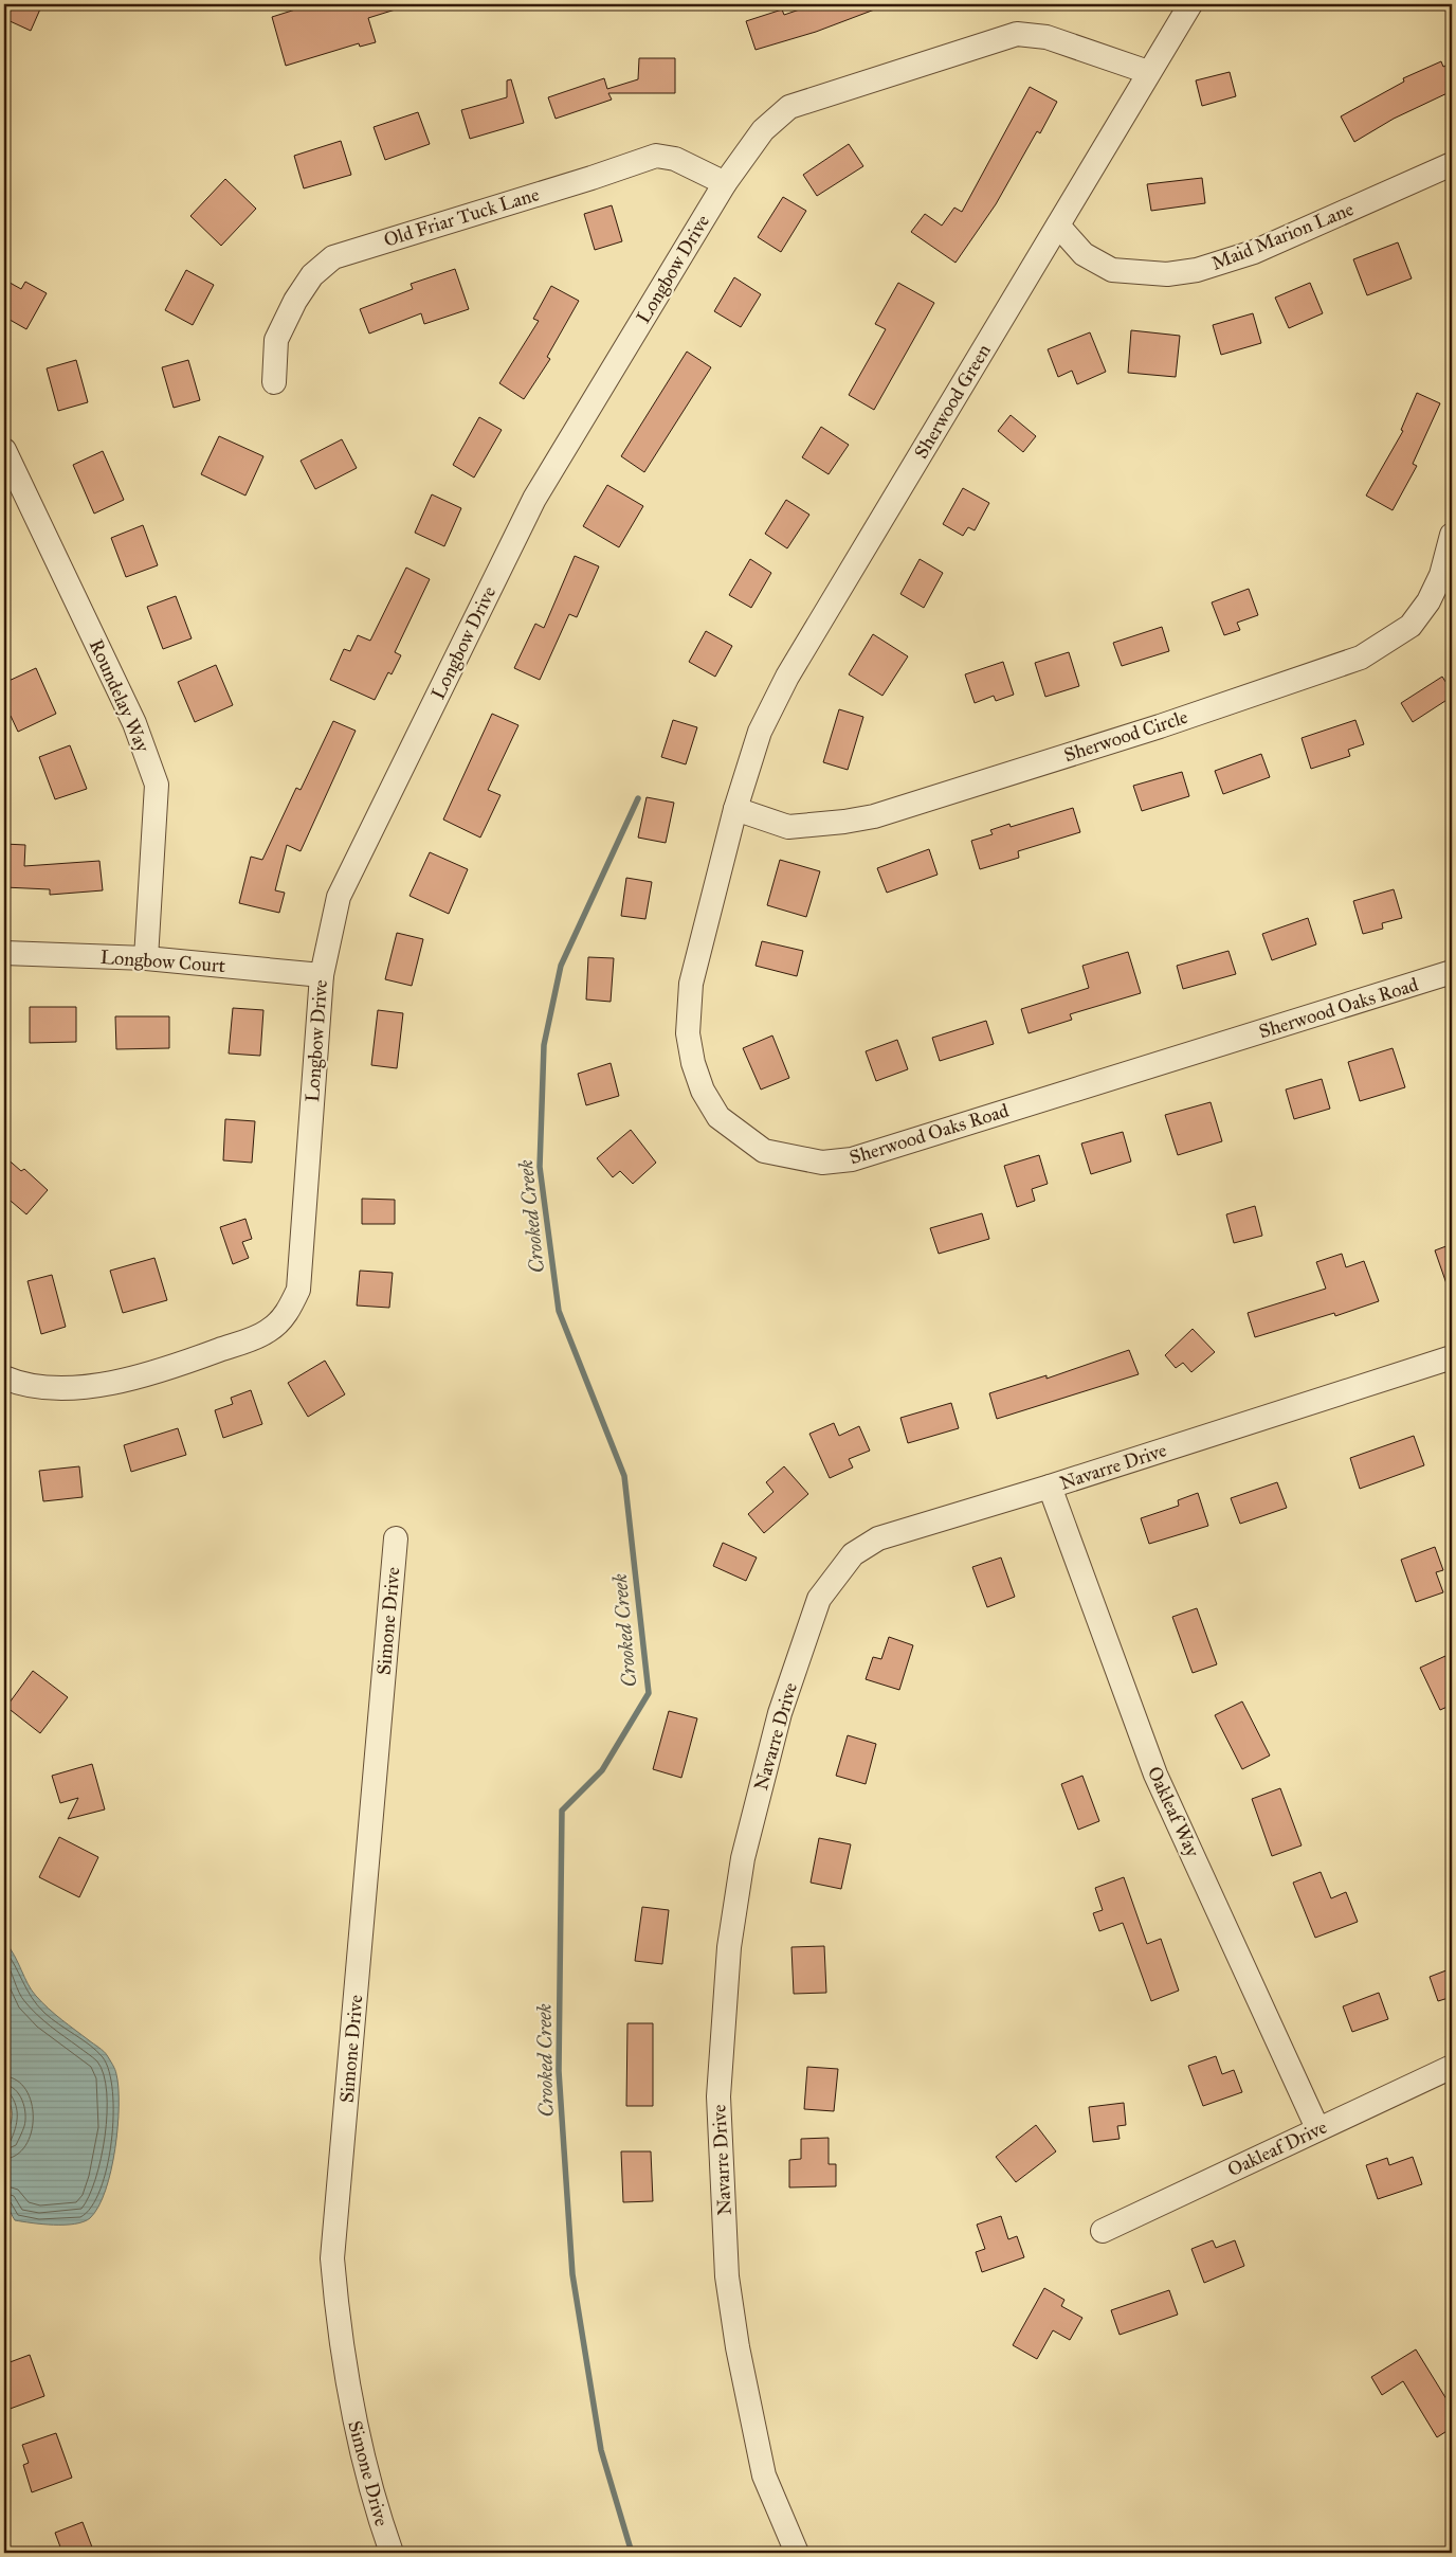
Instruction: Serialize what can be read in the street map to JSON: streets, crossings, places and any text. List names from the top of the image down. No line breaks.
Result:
{"streets":{"street":["Old Friar Tuck Lane","Maid Marion Lane","Longbow Drive","Sherwood Green","Roundelay Way","Sherwood Circle","Longbow Court","Sherwood Oaks Road","Navarre Drive","Simone Drive","Oakleaf Way","Oakleaf Drive"]},"crossings":[["Old Friar Tuck Lane","Longbow Drive"],["Maid Marion Lane","Sherwood Green"],["Longbow Drive","Sherwood Green"],["Longbow Drive","Longbow Court"],["Sherwood Green","Sherwood Circle"],["Sherwood Green","Sherwood Oaks Road"],["Roundelay Way","Longbow Court"],["Sherwood Circle","Sherwood Oaks Road"],["Navarre Drive","Oakleaf Way"],["Oakleaf Way","Oakleaf Drive"]],"water":["Crooked Creek"]}
